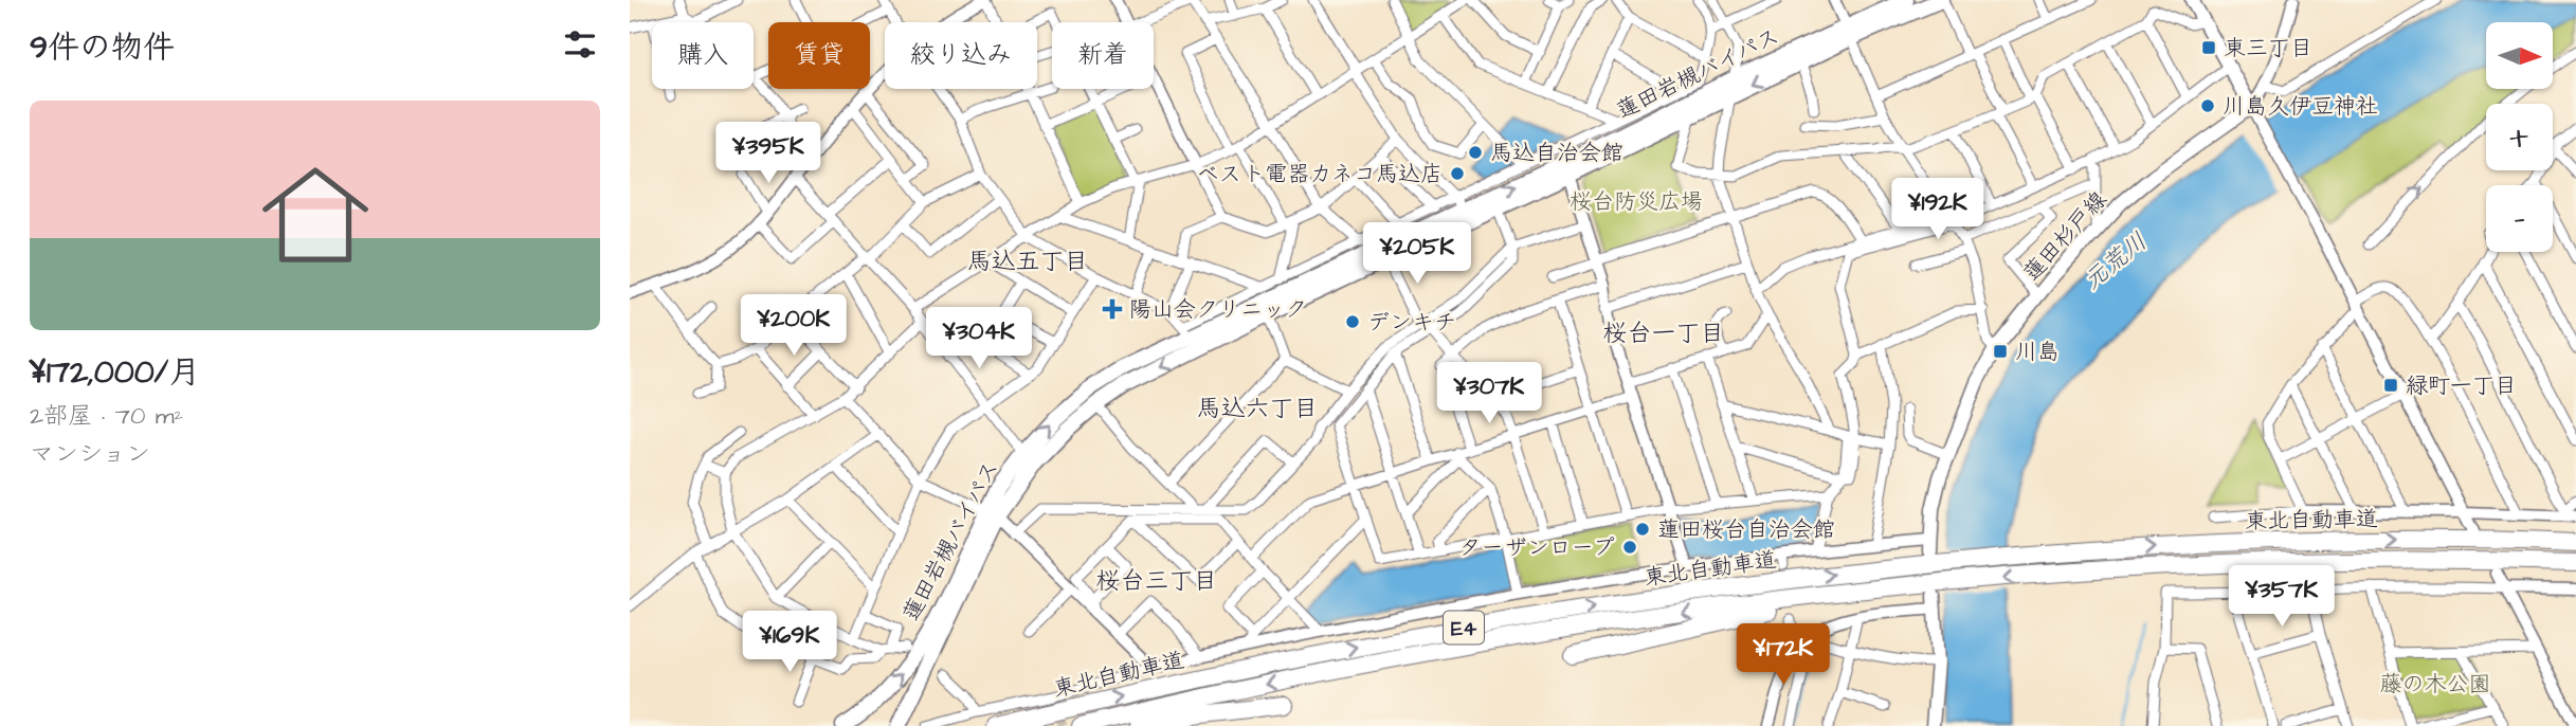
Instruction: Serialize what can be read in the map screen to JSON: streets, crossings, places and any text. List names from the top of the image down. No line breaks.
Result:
{"streets":{"highway":["蓮田岩槻バイパス","東北自動車道","E4"],"main road":["蓮田杉戸線"]},"crossings":[["蓮田杉戸線","東北自動車道"]],"districts":["馬込五丁目","桜台一丁目","馬込六丁目","桜台三丁目"],"water":["元荒川"],"parks":["桜台防災広場","藤の木公園"],"places":{"transit":["東三丁目","川島","緑町一丁目"],"other":["川島久伊豆神社","馬込自治会館","ベスト電器カネコ馬込店","デンキチ","蓮田桜台自治会館","ターザンロープ"],"health":["陽山会クリニック"]},"north":"right","page":{"heading":"9件の物件","map_buttons":["+","−"],"chip":["購入","賃貸","絞り込み","新着"],"list":[{"name":"¥172,000/月","note":"2部屋 · 70 m² · マンション"}],"price":["¥395K","¥192K","¥205K","¥200K","¥304K","¥307K","¥357K","¥169K","¥172K"]}}
